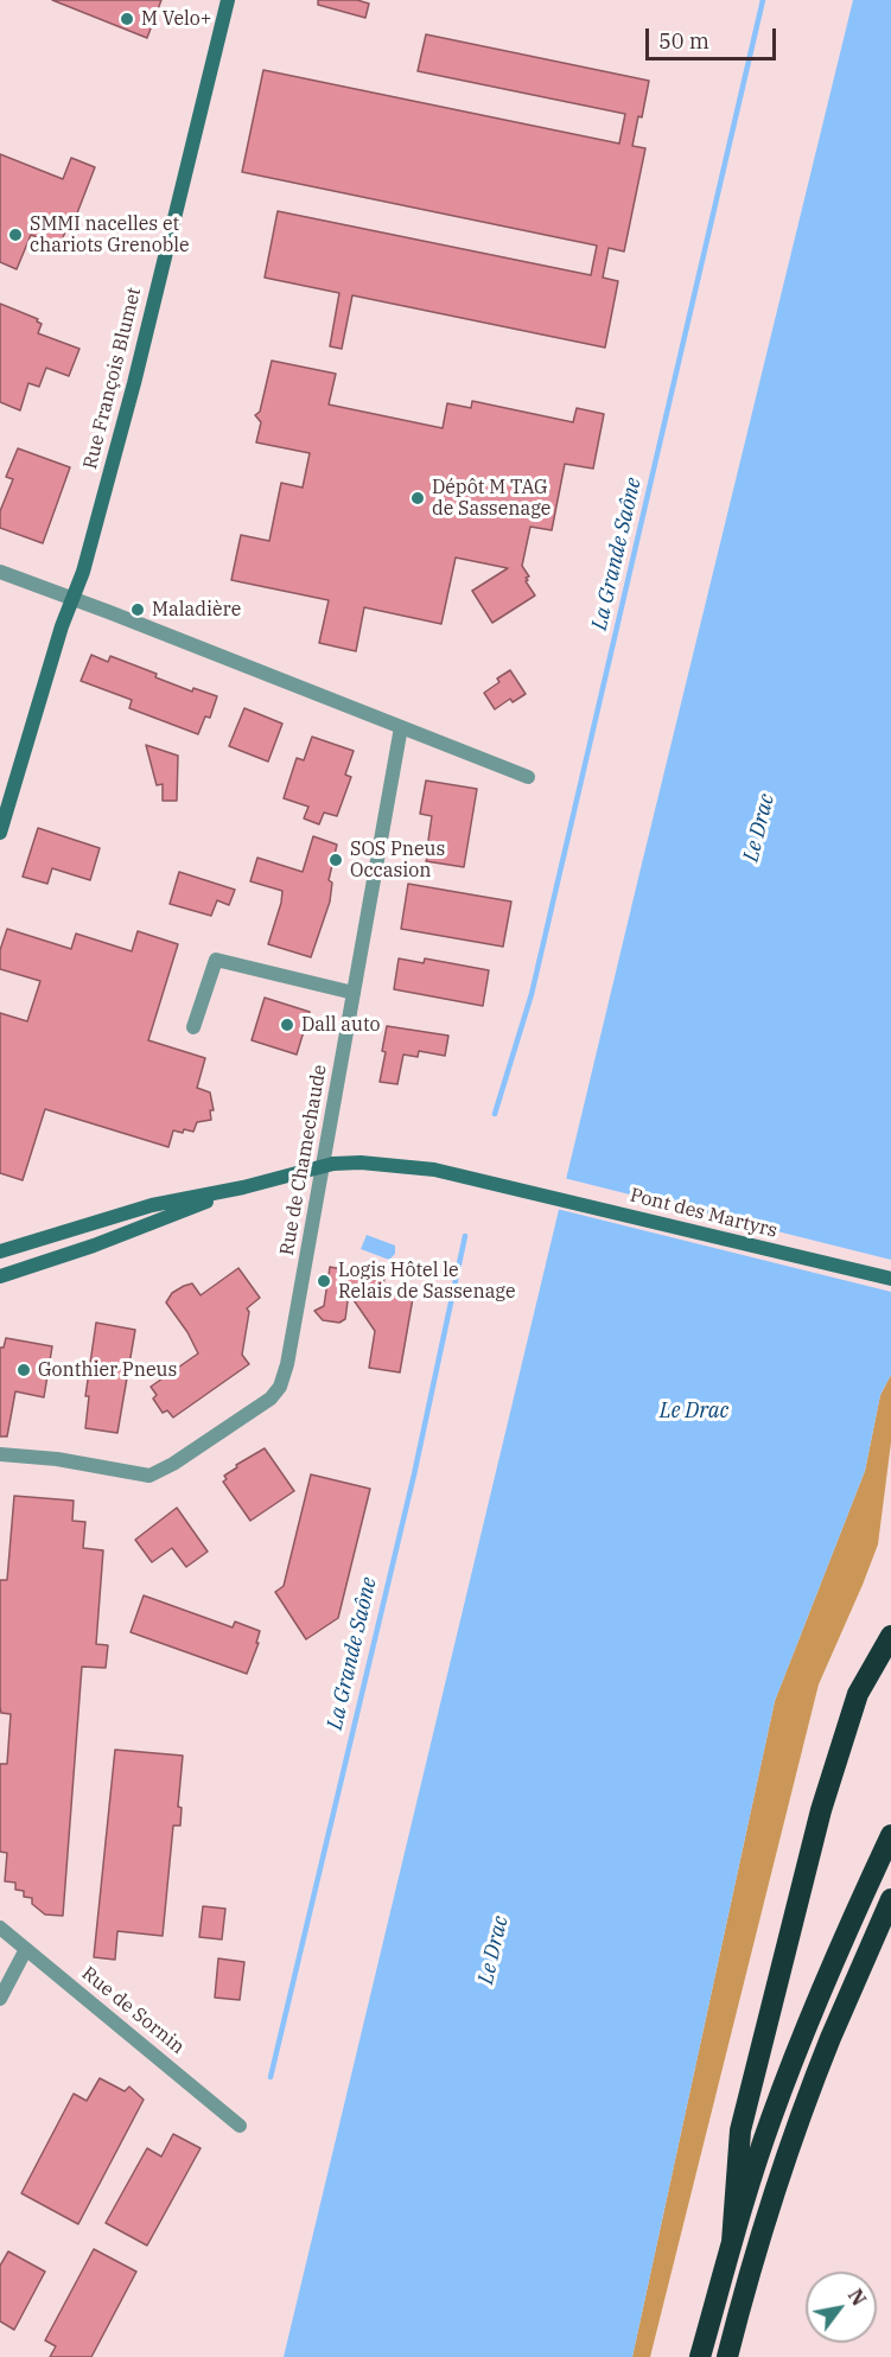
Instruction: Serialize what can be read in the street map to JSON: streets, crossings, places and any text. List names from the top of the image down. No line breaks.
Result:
{"streets":{"main road":["Rue François Blumet","Pont des Martyrs"],"street":["Rue de Chamechaude","Rue de Sornin"]},"water":["La Grande Saône","Le Drac"],"places":["M Velo+","SMMI nacelles et chariots Grenoble","Dépôt M TAG de Sassenage","Maladière","SOS Pneus Occasion","Dall auto","Logis Hôtel le Relais de Sassenage","Gonthier Pneus"],"scale_bar":"50 m","north":"top right"}
